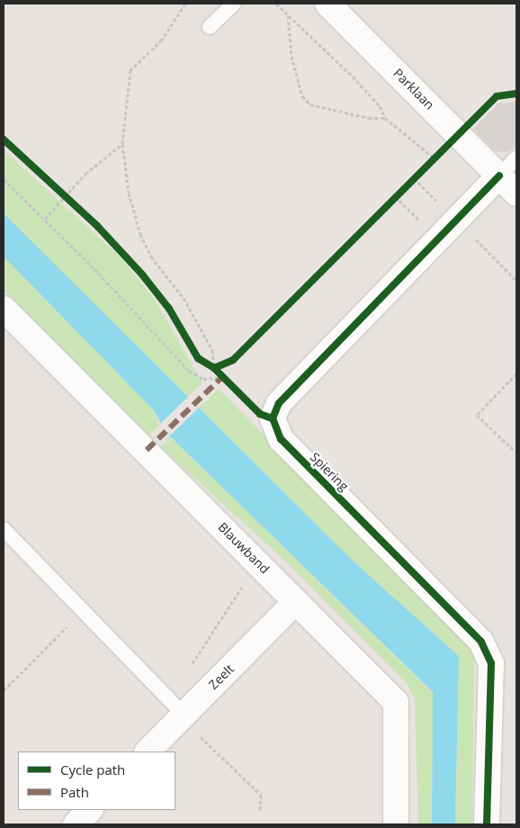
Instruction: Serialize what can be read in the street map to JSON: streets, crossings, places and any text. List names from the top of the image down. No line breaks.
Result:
{"streets":{"street":["Parklaan","Spiering","Blauwband","Zeelt"]},"crossings":[["Parklaan","Spiering"],["Blauwband","Zeelt"]],"legend":["Cycle path","Path"]}
